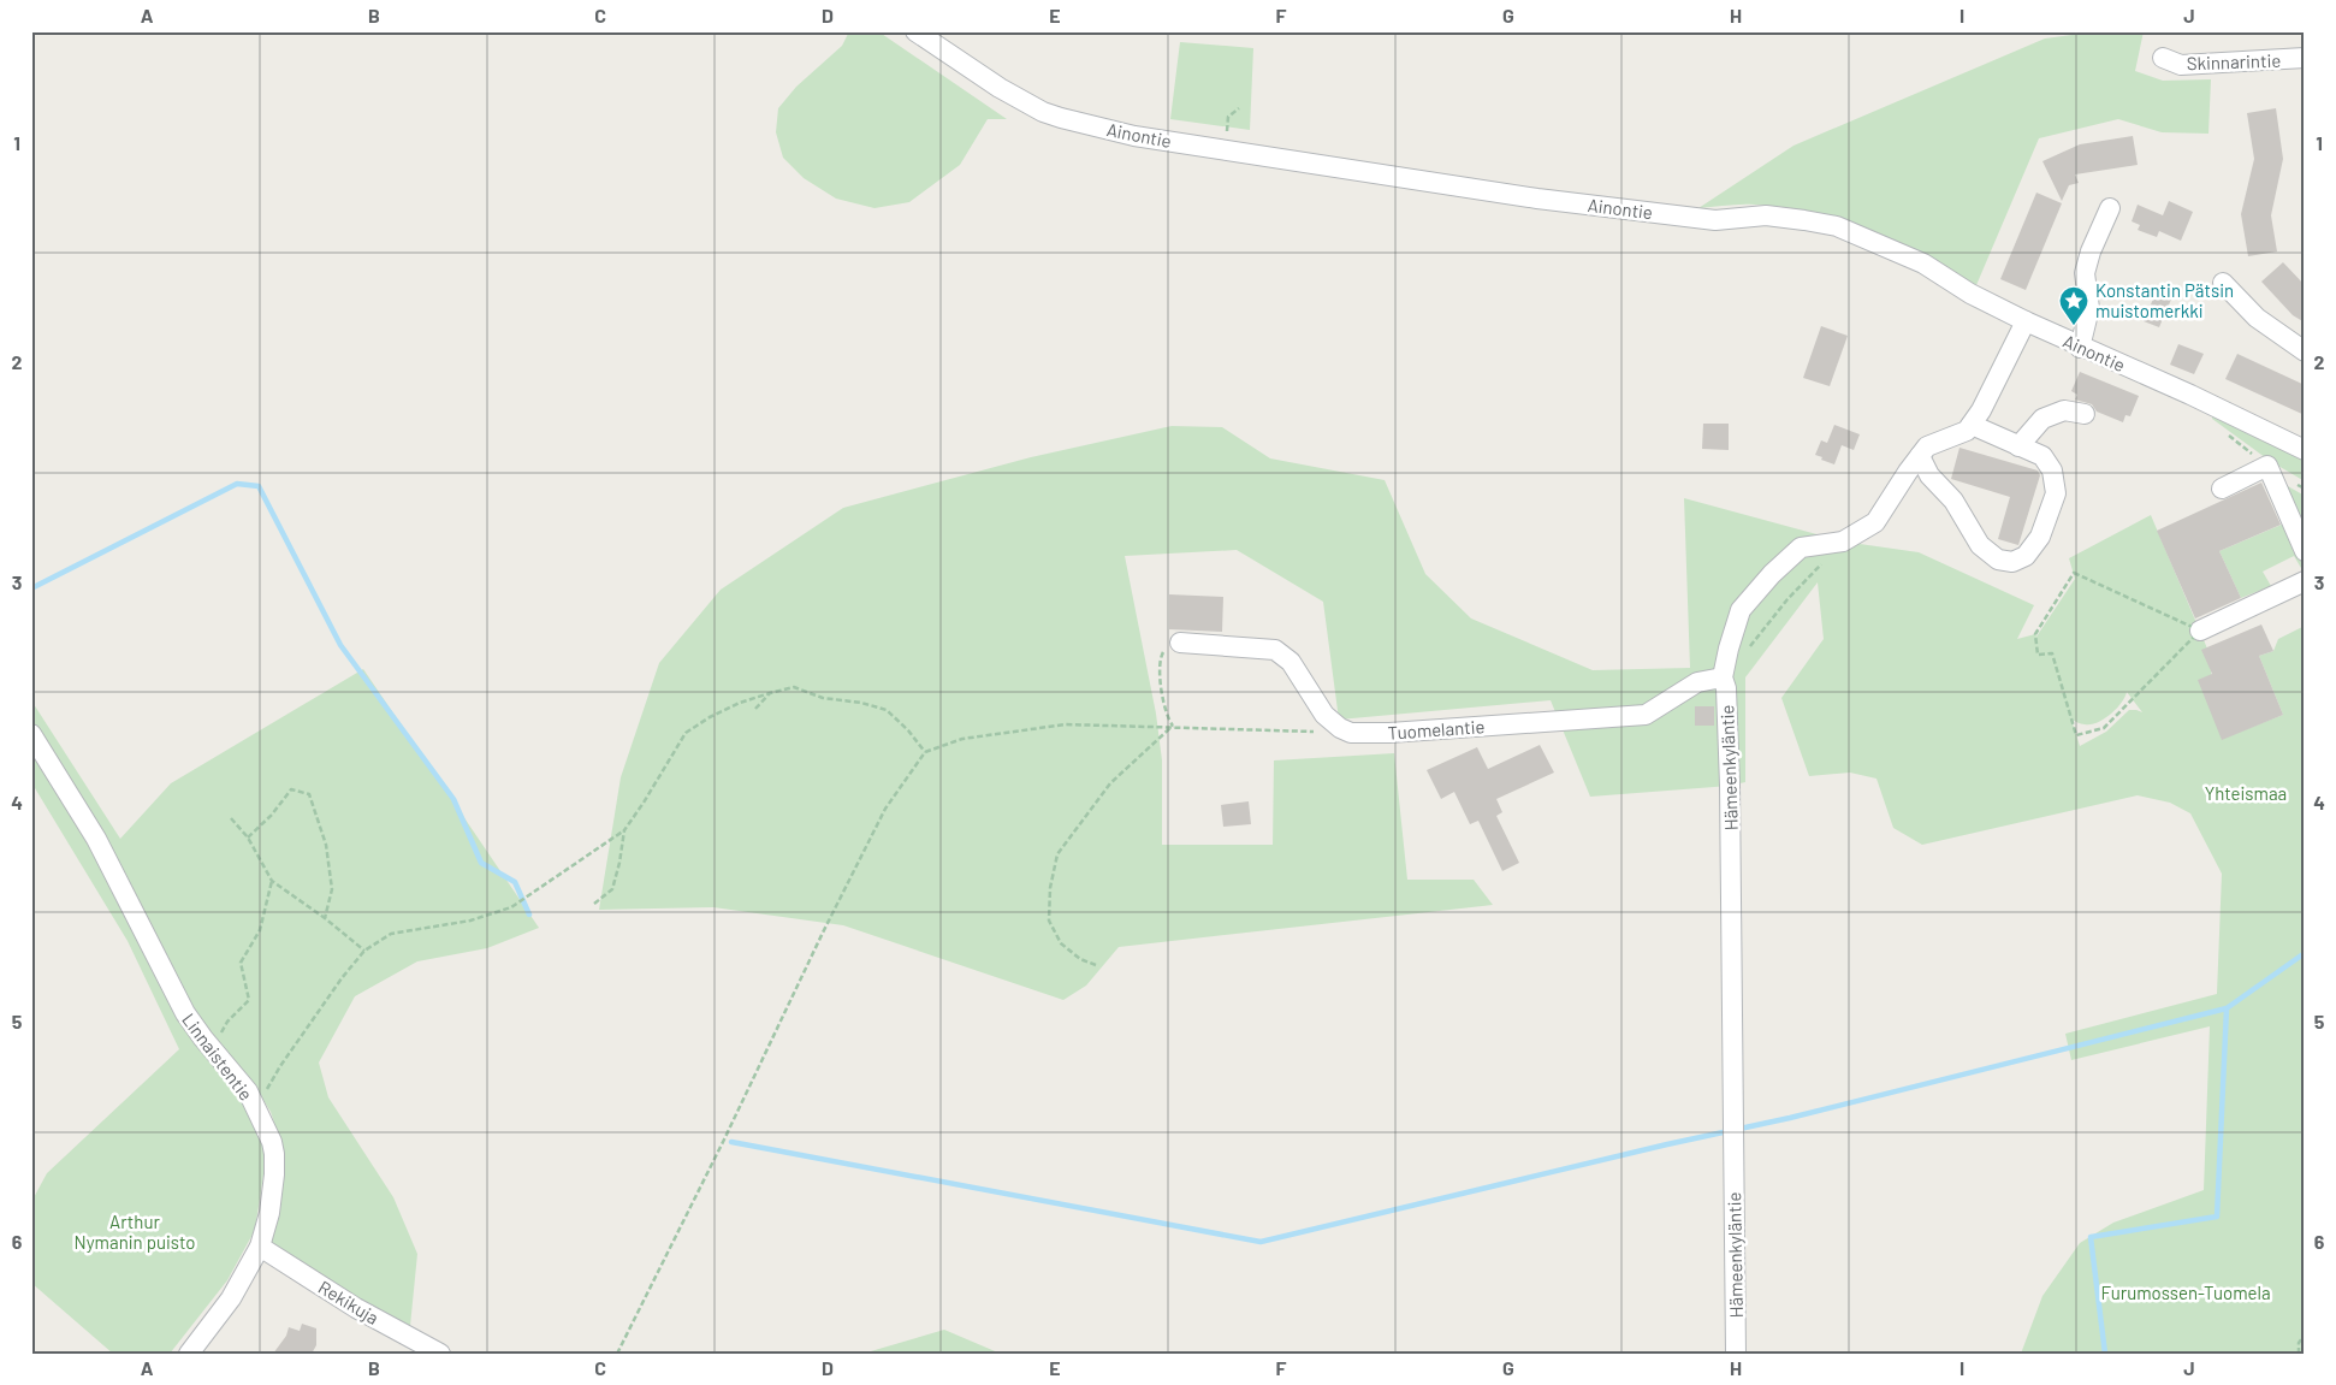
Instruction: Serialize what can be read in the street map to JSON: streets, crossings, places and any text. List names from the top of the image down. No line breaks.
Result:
{"streets":{"street":["Skinnarintie","Ainontie","Tuomelantie","Hämeenkyläntie","Linnaistentie","Rekikuja"]},"crossings":[["Ainontie","Hämeenkyläntie"],["Tuomelantie","Hämeenkyläntie"],["Linnaistentie","Rekikuja"]],"parks":["Yhteismaa","Arthur Nymanin puisto","Furumossen-Tuomela"],"places":{"place":["Konstantin Pätsin muistomerkki"]},"grid":{"columns":["A","B","C","D","E","F","G","H","I","J"],"rows":["1","2","3","4","5","6"]}}
